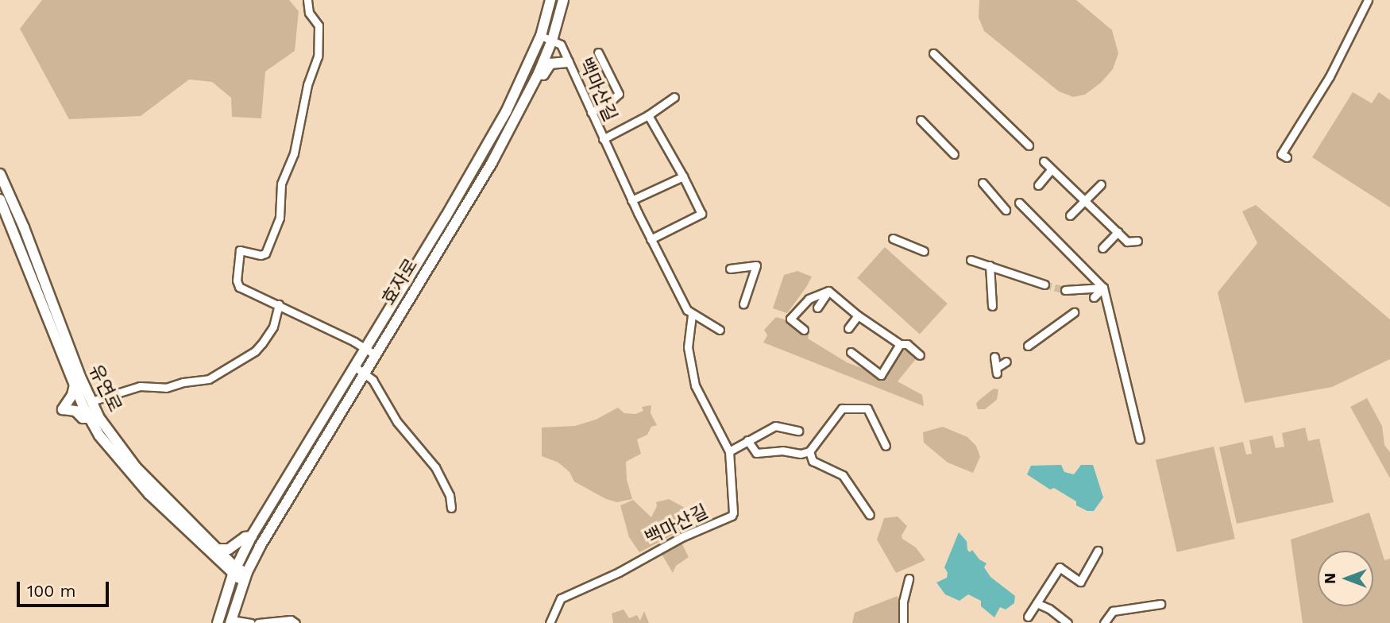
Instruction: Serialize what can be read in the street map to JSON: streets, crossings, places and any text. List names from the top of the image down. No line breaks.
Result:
{"streets":{"main road":["효자로","유연로"],"street":["백마산길"]},"crossings":[["백마산길","효자로"],["효자로","유연로"]],"scale_bar":"100 m","north":"left"}
